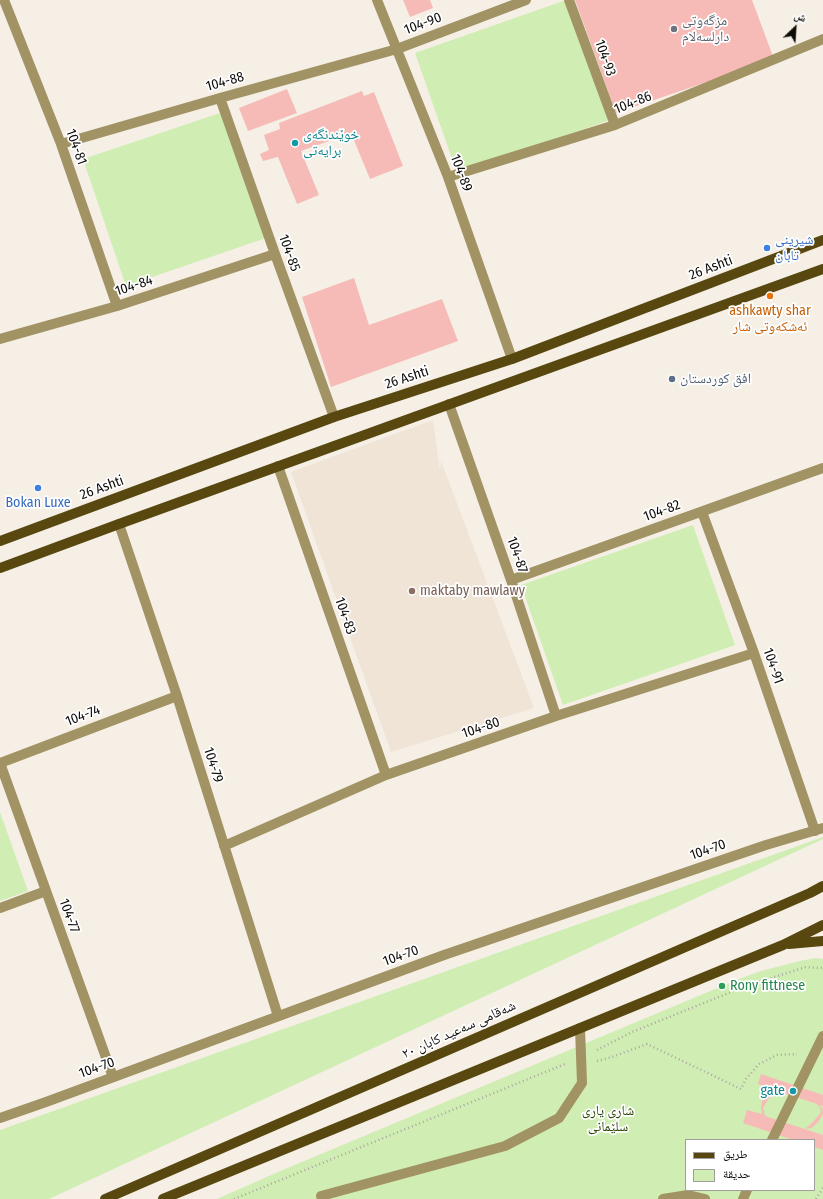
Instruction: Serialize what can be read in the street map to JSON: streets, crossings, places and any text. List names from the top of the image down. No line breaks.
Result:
{"streets":{"main road":["26 Ashti","شەقامی سەعید کابان ٢٠"],"street":["104-90","104-93","104-88","104-86","104-81","104-89","104-85","104-84","104-82","104-87","104-83","104-91","104-74","104-80","104-79","104-70","104-77"]},"crossings":[["104-90","104-88"],["104-90","104-89"],["104-93","104-86"],["104-88","104-81"],["104-88","104-89"],["104-88","104-85"],["104-86","104-89"],["104-81","104-84"],["104-89","26 Ashti"],["104-85","26 Ashti"],["104-85","104-84"],["104-82","104-87"],["104-82","104-91"],["104-87","104-80"],["104-83","104-80"],["104-91","104-80"],["104-91","104-70"],["104-74","104-79"],["104-74","104-77"],["104-80","104-79"],["104-79","104-70"],["104-70","104-77"]],"parks":["شاری یاری سلێمانی"],"places":["مزگەوتی دارلسەلام","خوێندنگەی برایەتی","شیرینی تابان","ashkawty shar ئەشکەوتی شار","افق كوردستان","Bokan Luxe","maktaby mawlawy","Rony fittnese","gate"],"legend":["طريق","حديقة"],"north":"top right"}
